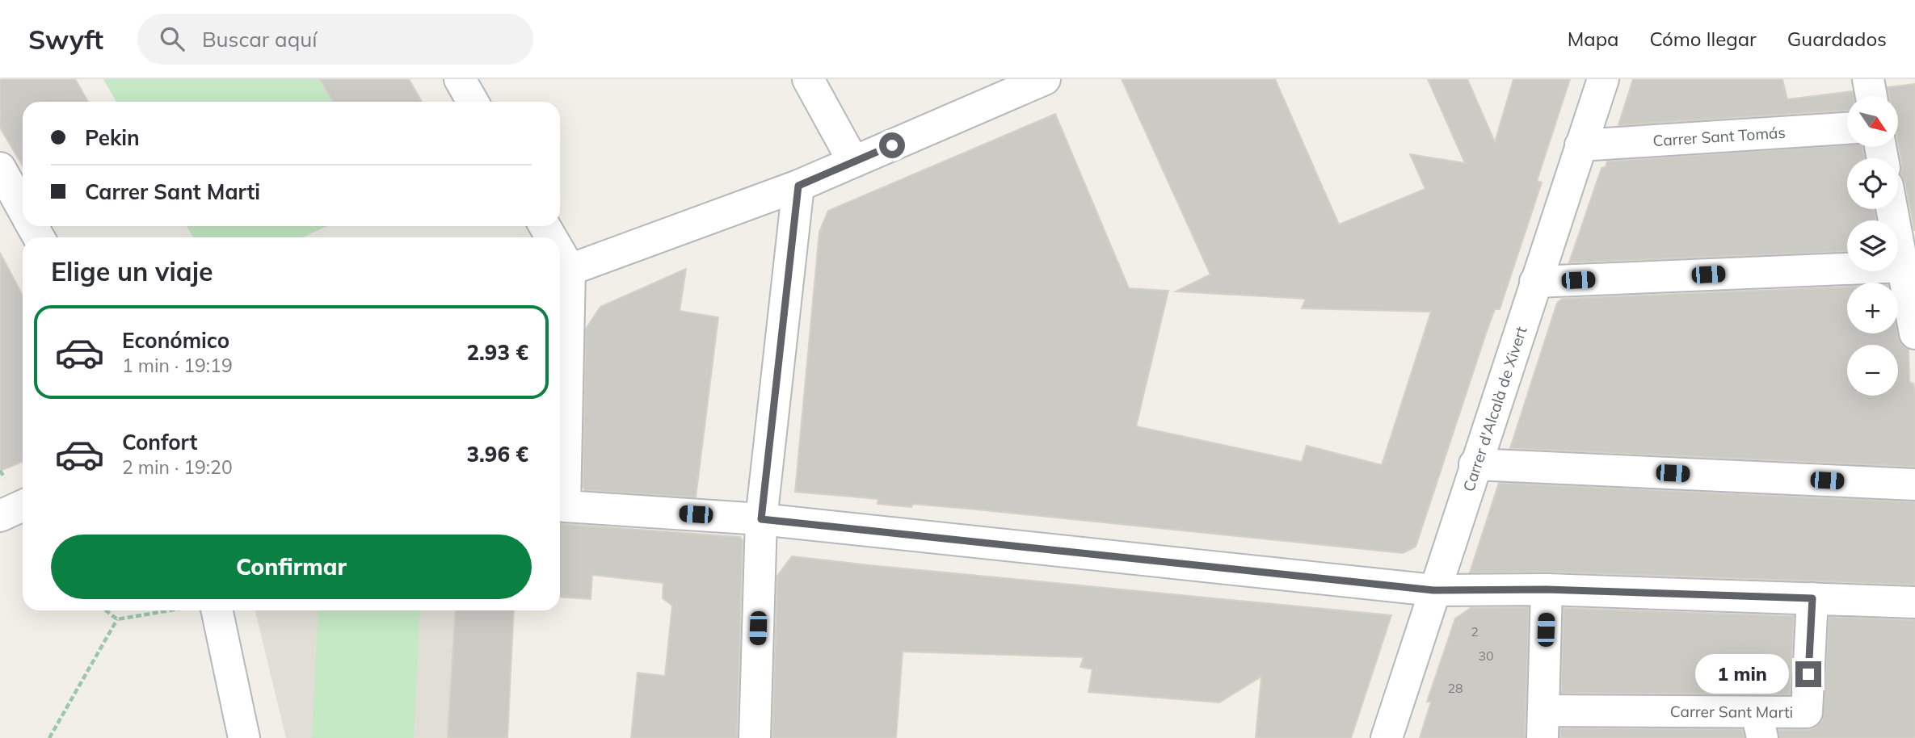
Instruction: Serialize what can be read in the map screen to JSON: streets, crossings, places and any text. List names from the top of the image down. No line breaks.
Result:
{"streets":{"street":["Carrer Sant Tomás","Carrer d'Alcalà de Xivert","Carrer Sant Marti"]},"crossings":[["Carrer Sant Tomás","Carrer d'Alcalà de Xivert"]],"house_numbers":["2","30","28"],"north":"bottom right","page":{"header":"Swyft","search":"Buscar aquí","nav":["Mapa","Cómo llegar","Guardados"],"map_buttons":["+","−"],"banner":["Pekin","Carrer Sant Marti"],"heading":"Elige un viaje","list":[{"name":"Económico","note":"1 min · 19:19","value":"2.93 €"},{"name":"Confort","note":"2 min · 19:20","value":"3.96 €"}],"buttons":"Confirmar","bubble":"1 min"}}
